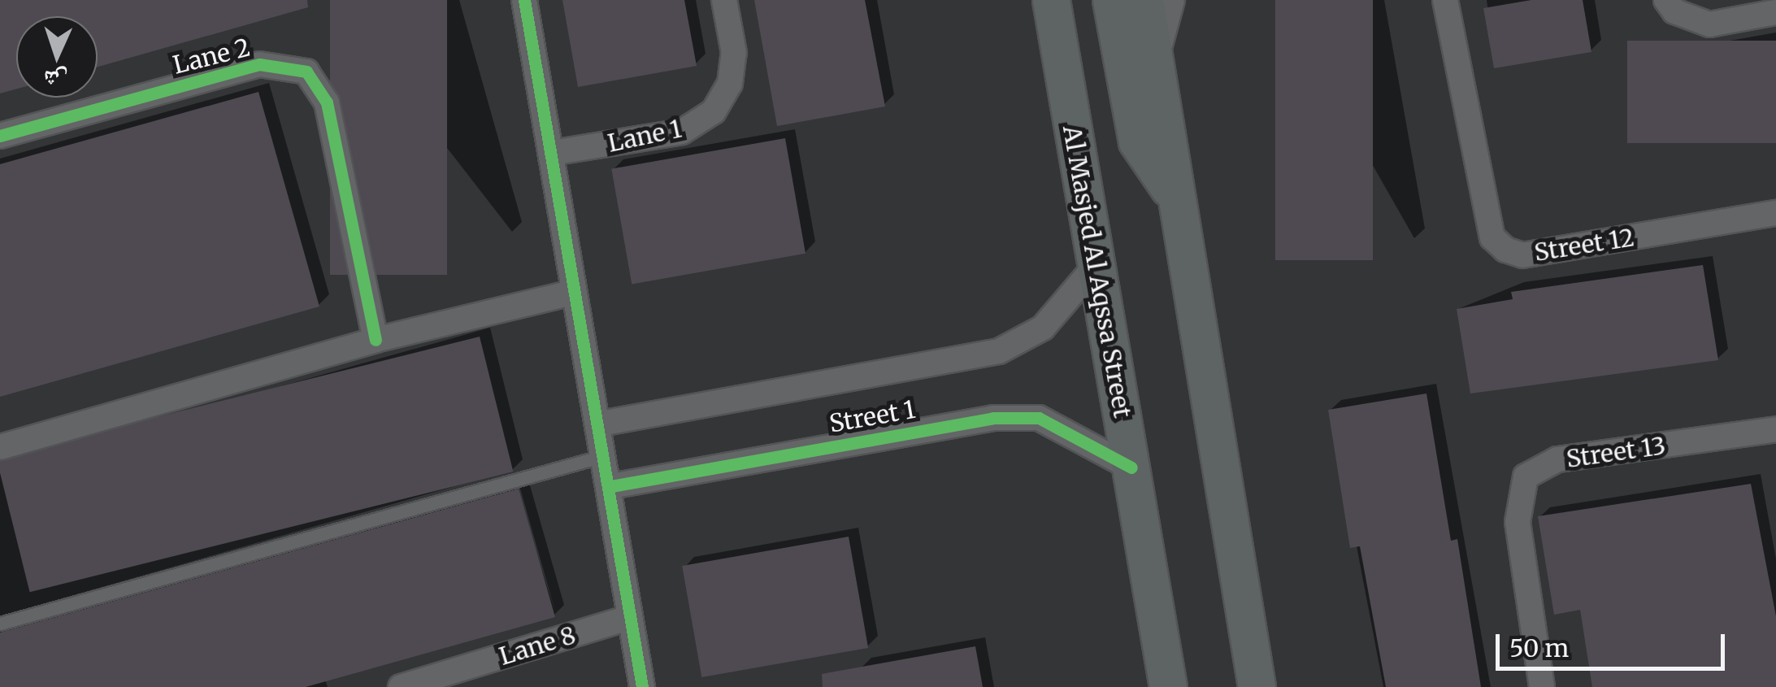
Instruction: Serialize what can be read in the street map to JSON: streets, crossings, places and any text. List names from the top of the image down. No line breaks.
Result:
{"streets":{"main road":["Al Masjed Al Aqssa Street"],"street":["Lane 2","Lane 1","Street 12","Street 1","Street 13","Lane 8"]},"crossings":[["Al Masjed Al Aqssa Street","Street 1"]],"scale_bar":"50 m","north":"bottom"}
